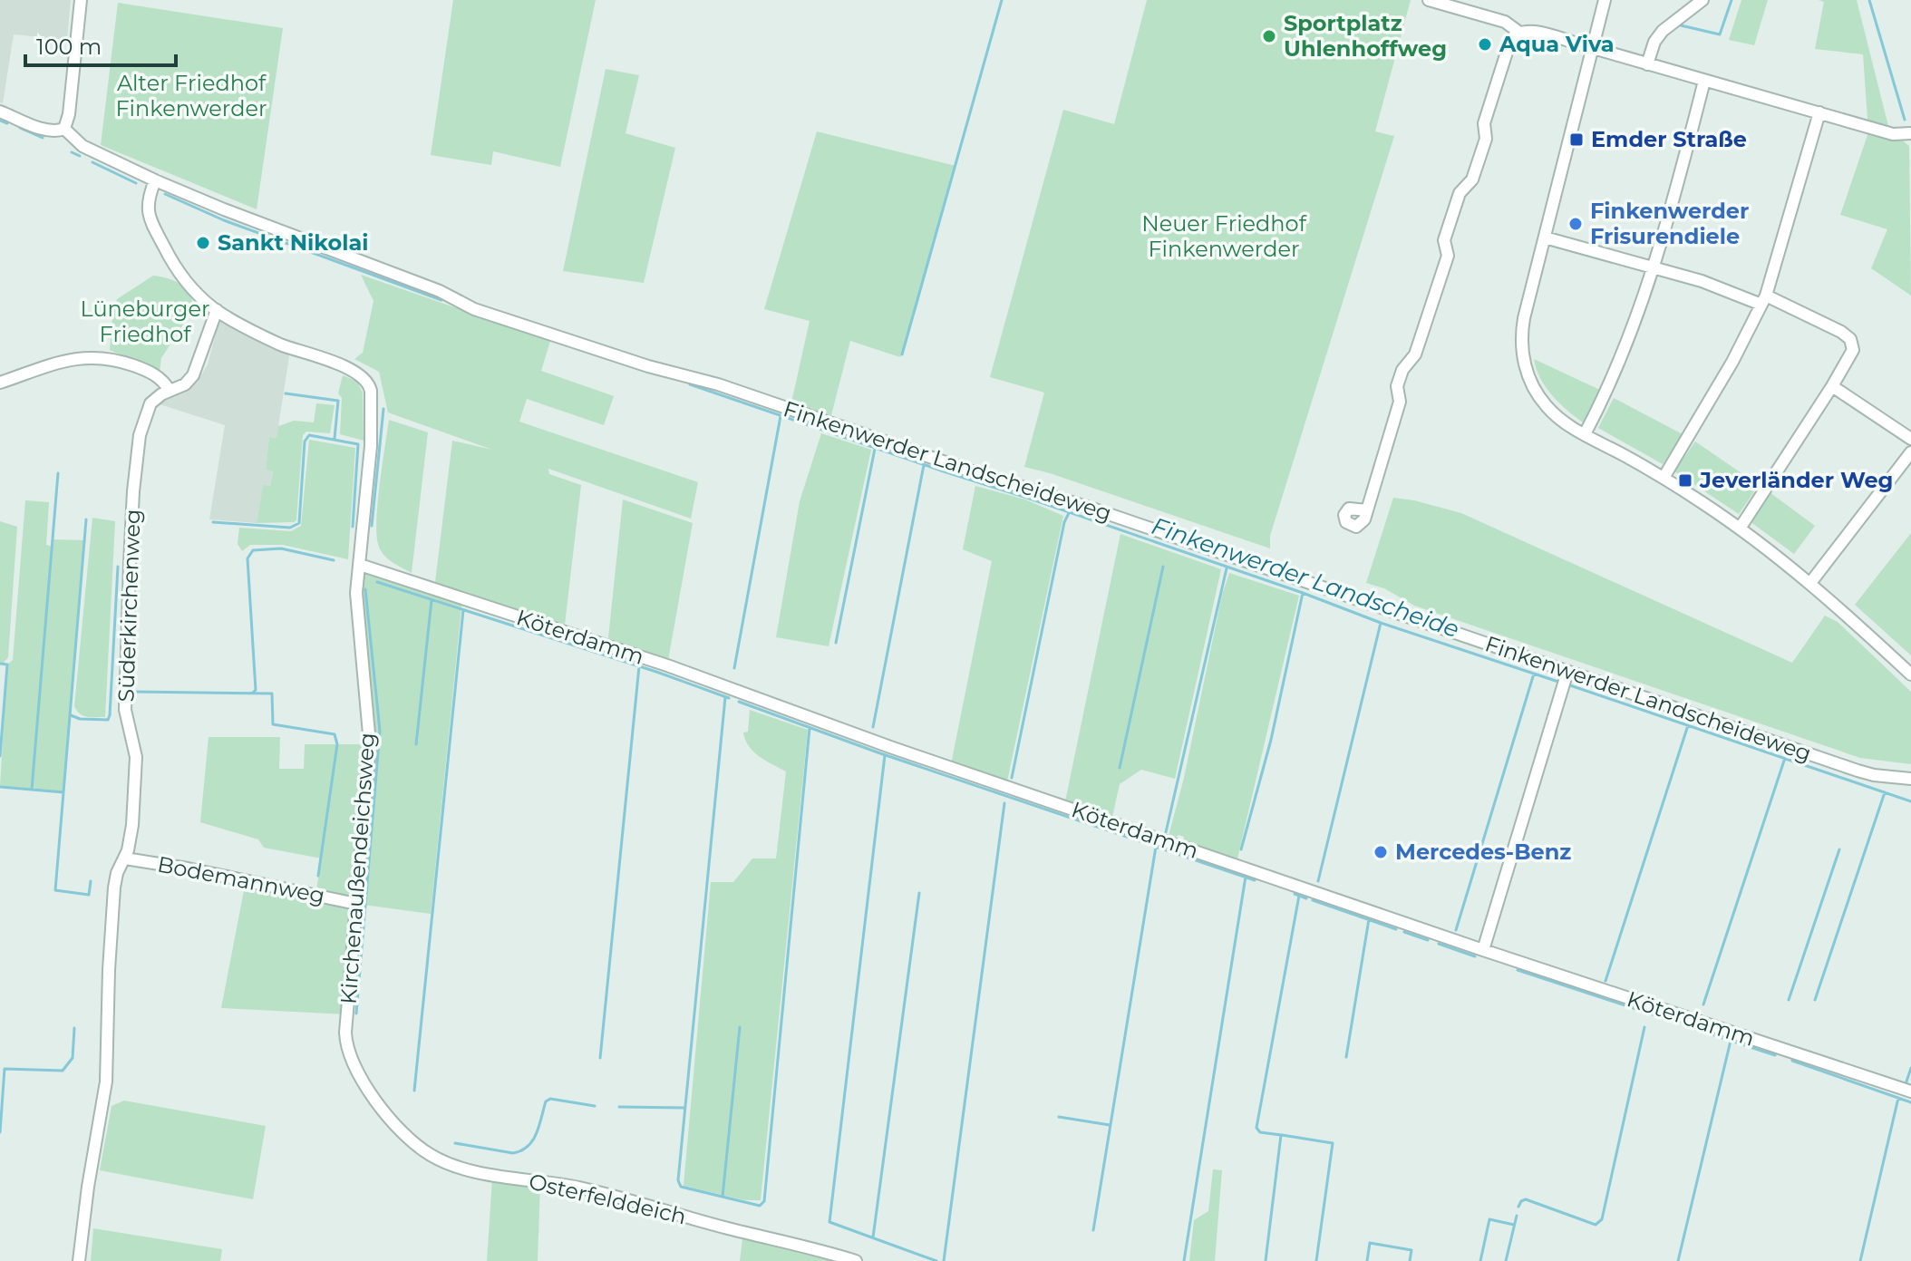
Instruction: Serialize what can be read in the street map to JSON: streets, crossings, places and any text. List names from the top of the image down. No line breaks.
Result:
{"streets":{"street":["Finkenwerder Landscheideweg","Süderkirchenweg","Köterdamm","Kirchenaußendeichsweg","Bodemannweg","Osterfelddeich"]},"crossings":[["Finkenwerder Landscheideweg","Kirchenaußendeichsweg"],["Süderkirchenweg","Kirchenaußendeichsweg"],["Süderkirchenweg","Bodemannweg"],["Köterdamm","Kirchenaußendeichsweg"],["Kirchenaußendeichsweg","Bodemannweg"],["Kirchenaußendeichsweg","Osterfelddeich"]],"water":["Finkenwerder Landscheide"],"parks":["Alter Friedhof Finkenwerder","Neuer Friedhof Finkenwerder","Lüneburger Friedhof"],"places":{"other":["Sportplatz Uhlenhoffweg","Aqua Viva","Finkenwerder Frisurendiele","Sankt Nikolai","Mercedes-Benz"],"transit":["Emder Straße","Jeverländer Weg"]},"scale_bar":"100 m"}
